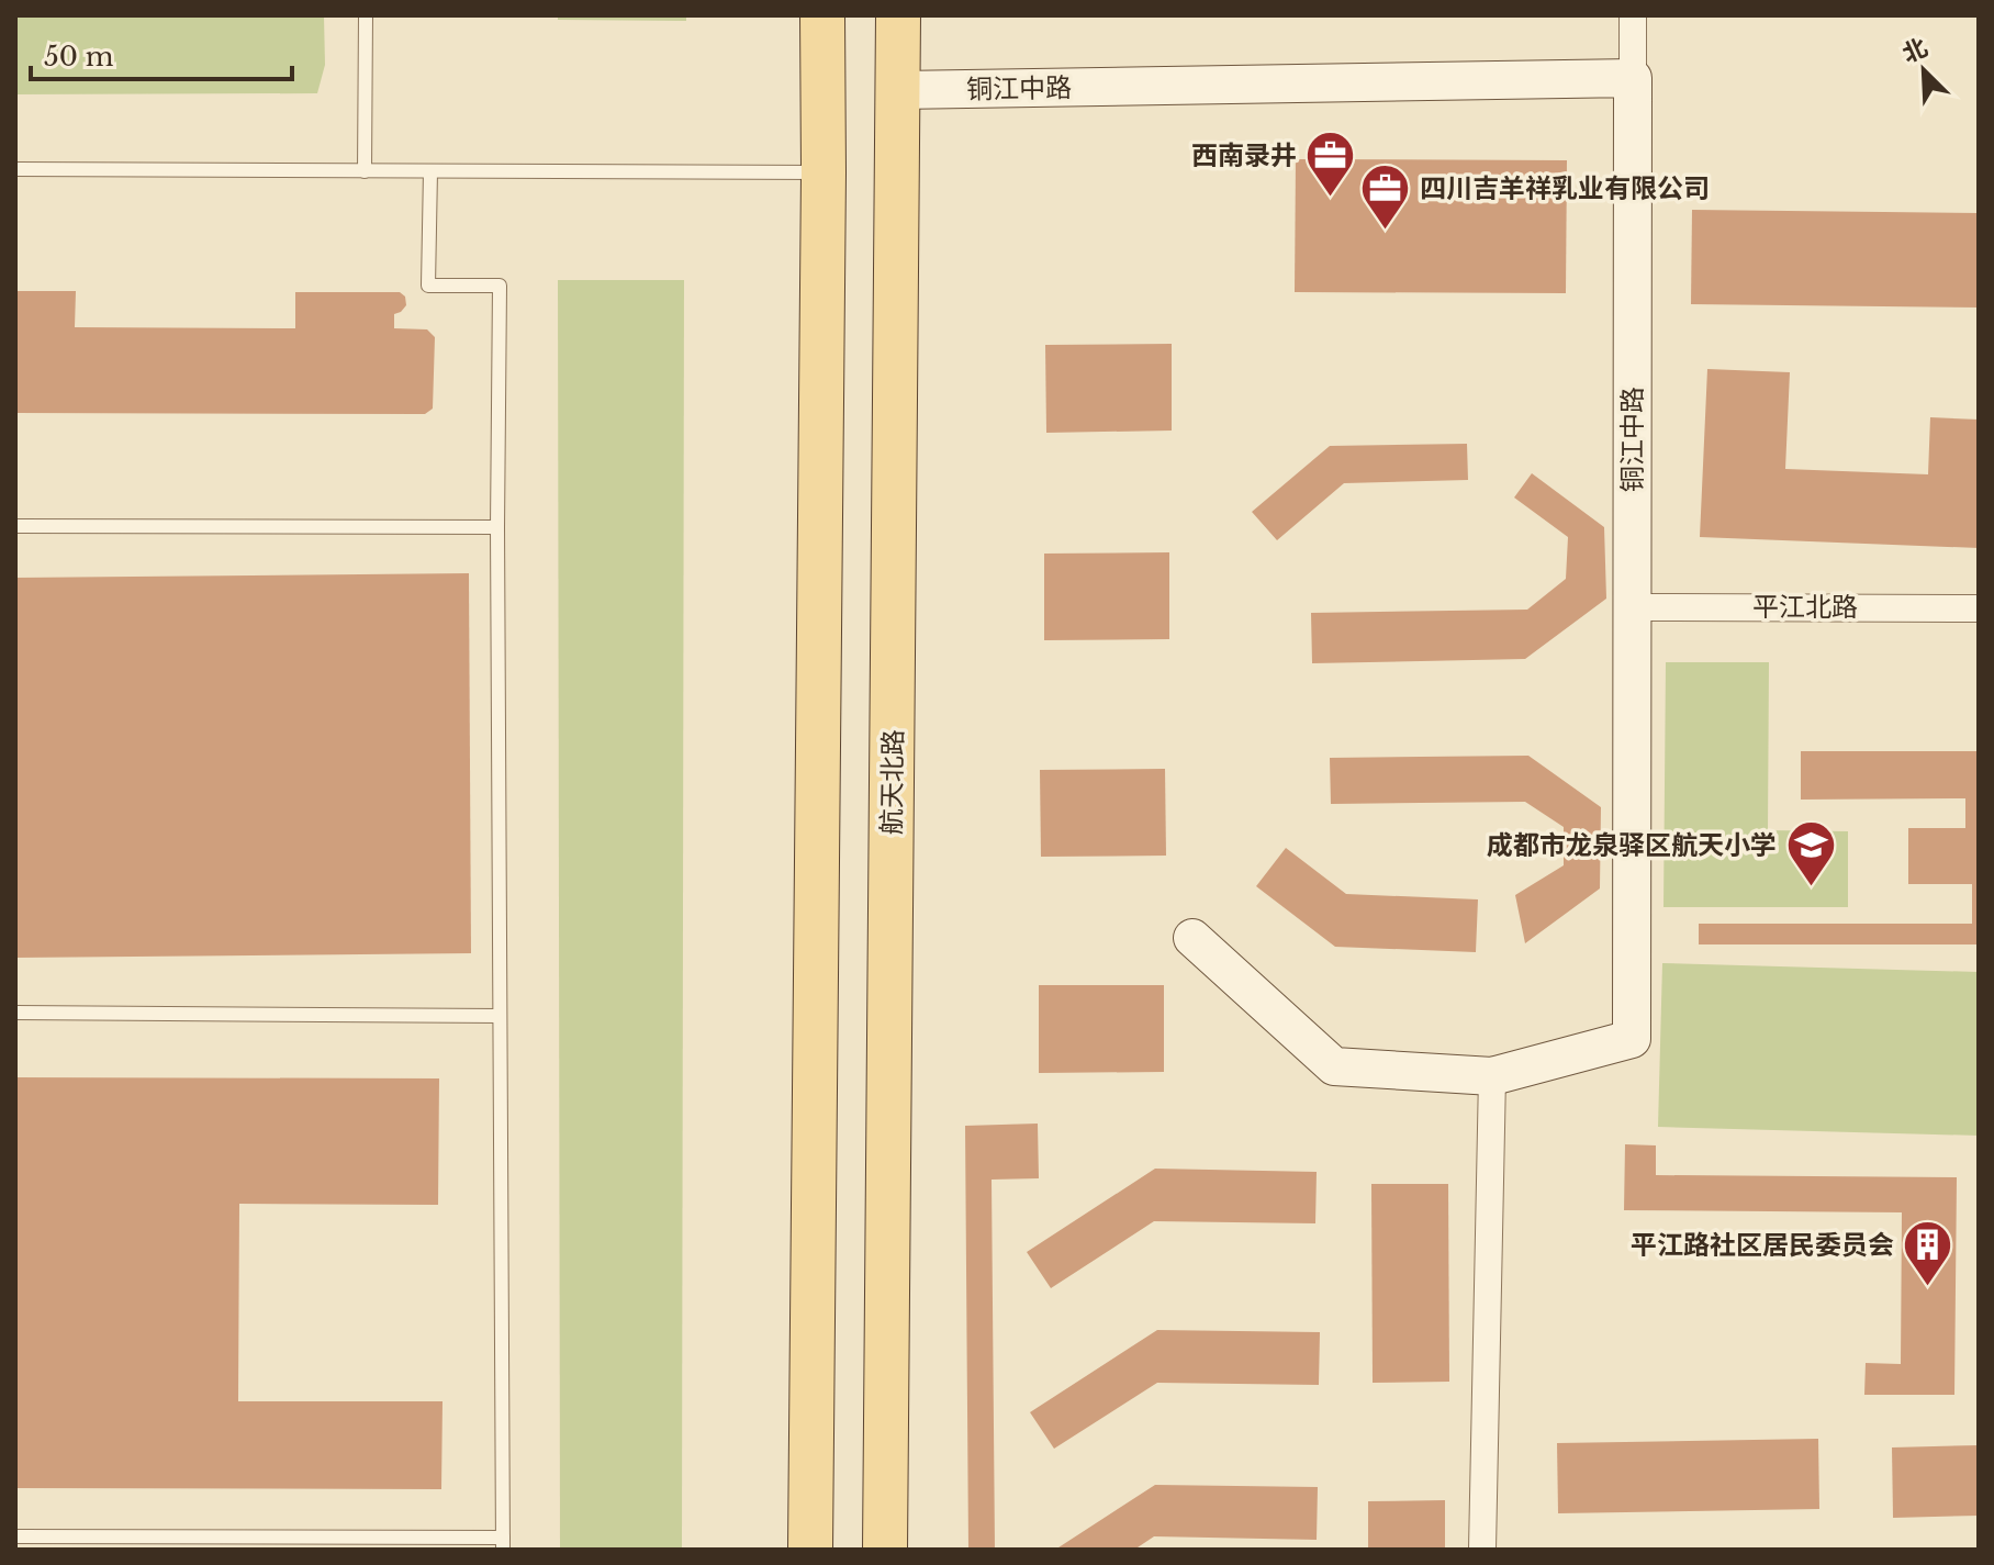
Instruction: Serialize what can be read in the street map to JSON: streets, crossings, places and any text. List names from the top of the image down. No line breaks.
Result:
{"streets":{"main road":["航天北路"],"street":["铜江中路","平江北路"]},"crossings":[["铜江中路","平江北路"],["铜江中路","航天北路"]],"places":{"office":["西南录井","四川吉羊祥乳业有限公司"],"school or university":["成都市龙泉驿区航天小学"],"building":["平江路社区居民委员会"]},"scale_bar":"50 m","north":"top left"}
